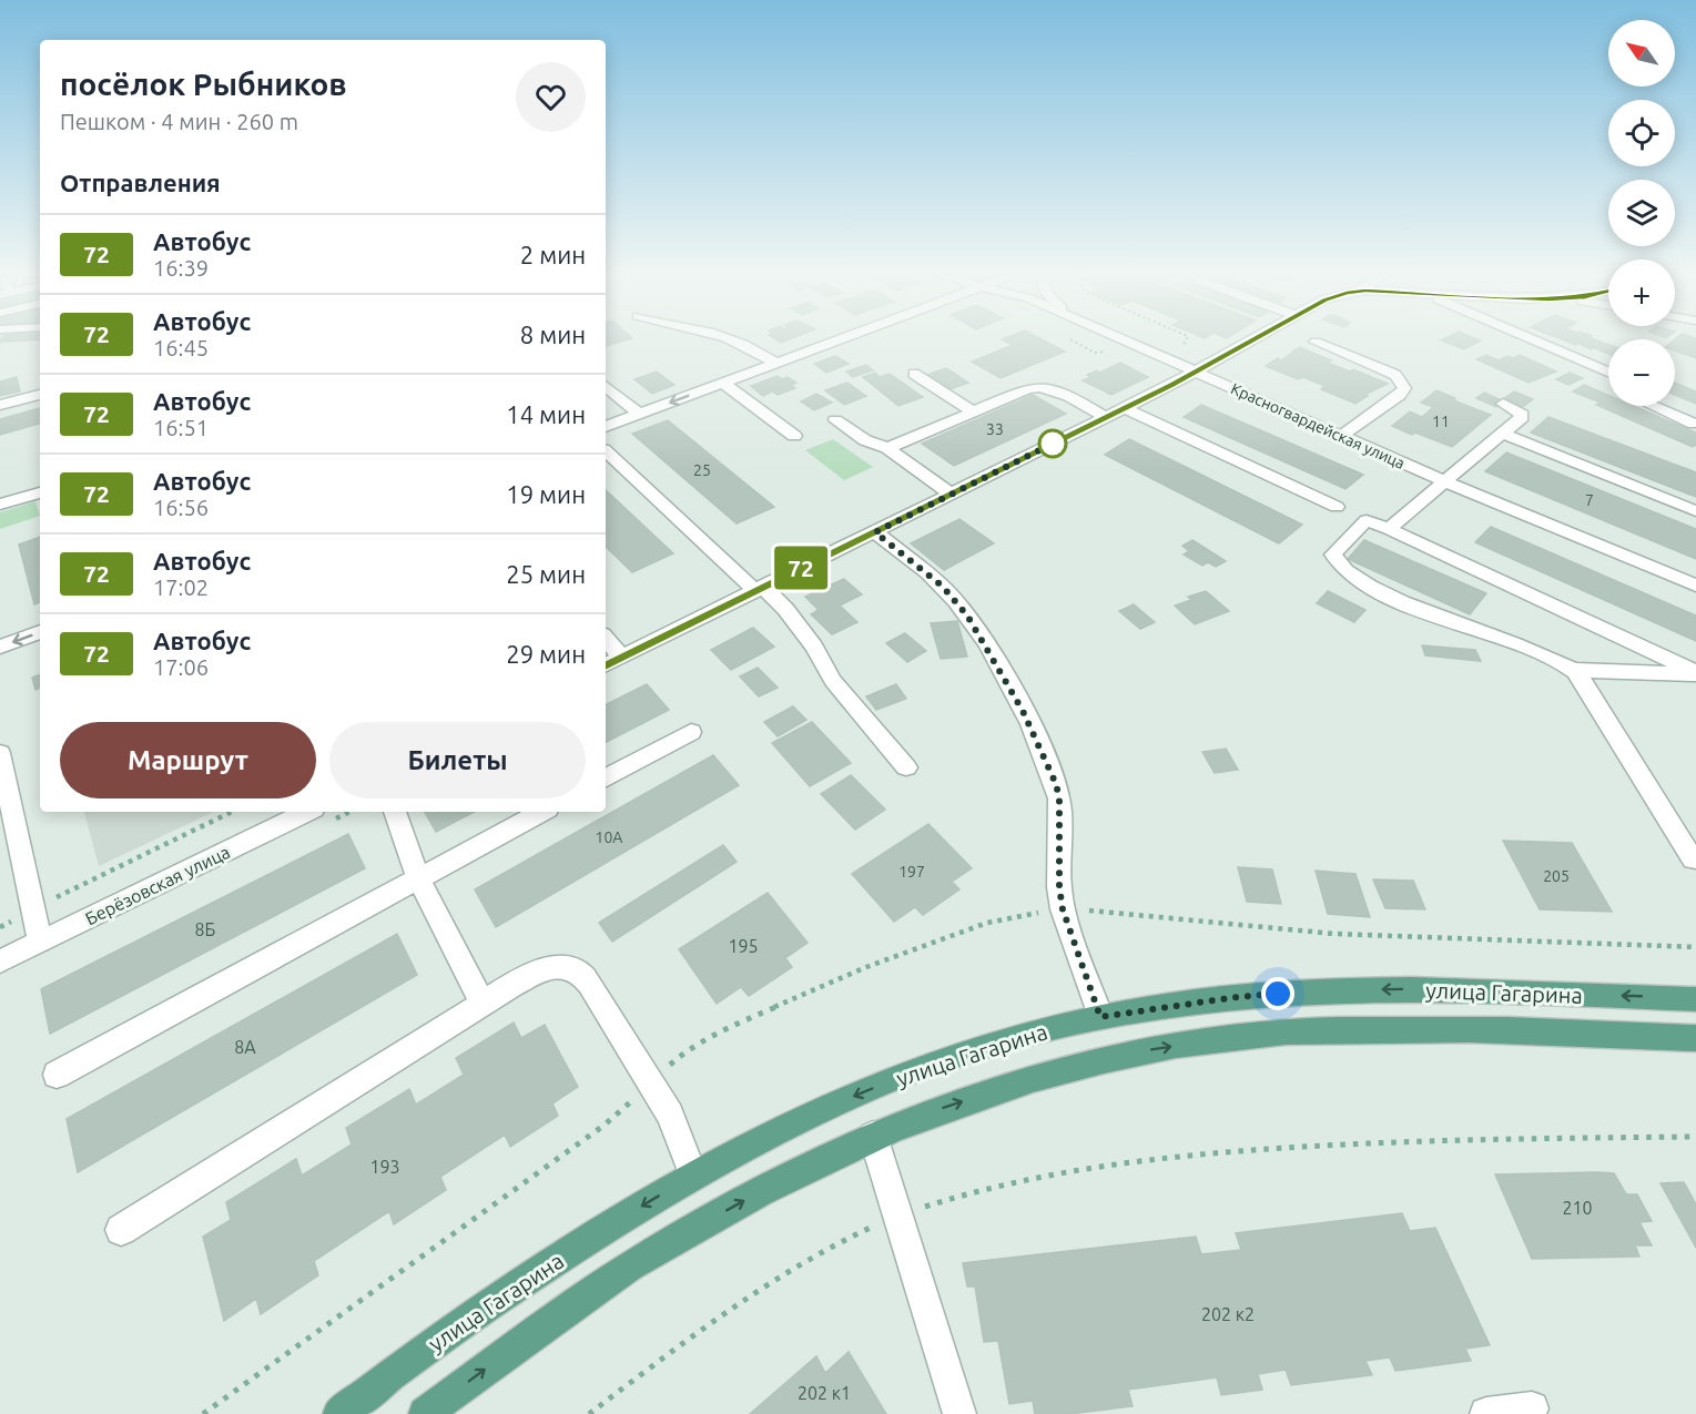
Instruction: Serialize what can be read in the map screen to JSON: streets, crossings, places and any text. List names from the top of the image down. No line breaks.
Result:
{"streets":{"main road":["улица Гагарина"],"street":["Красногвардейская улица","Берёзовская улица"]},"lines":["bus line 72"],"house_numbers":["11","33","25","7","10А","197","205","8Б","195","8А","193","210","202 к2","202 к1"],"north":"top left","page":{"on_map":"72","map_buttons":["+","−"],"heading":[["посёлок Рыбников","Пешком · 4 мин · 260 m"],"Отправления"],"list":[{"mark":"72","name":"Автобус","note":"16:39","value":"2 мин"},{"mark":"72","name":"Автобус","note":"16:45","value":"8 мин"},{"mark":"72","name":"Автобус","note":"16:51","value":"14 мин"},{"mark":"72","name":"Автобус","note":"16:56","value":"19 мин"},{"mark":"72","name":"Автобус","note":"17:02","value":"25 мин"},{"mark":"72","name":"Автобус","note":"17:06","value":"29 мин"}],"buttons":["Маршрут","Билеты"]}}
